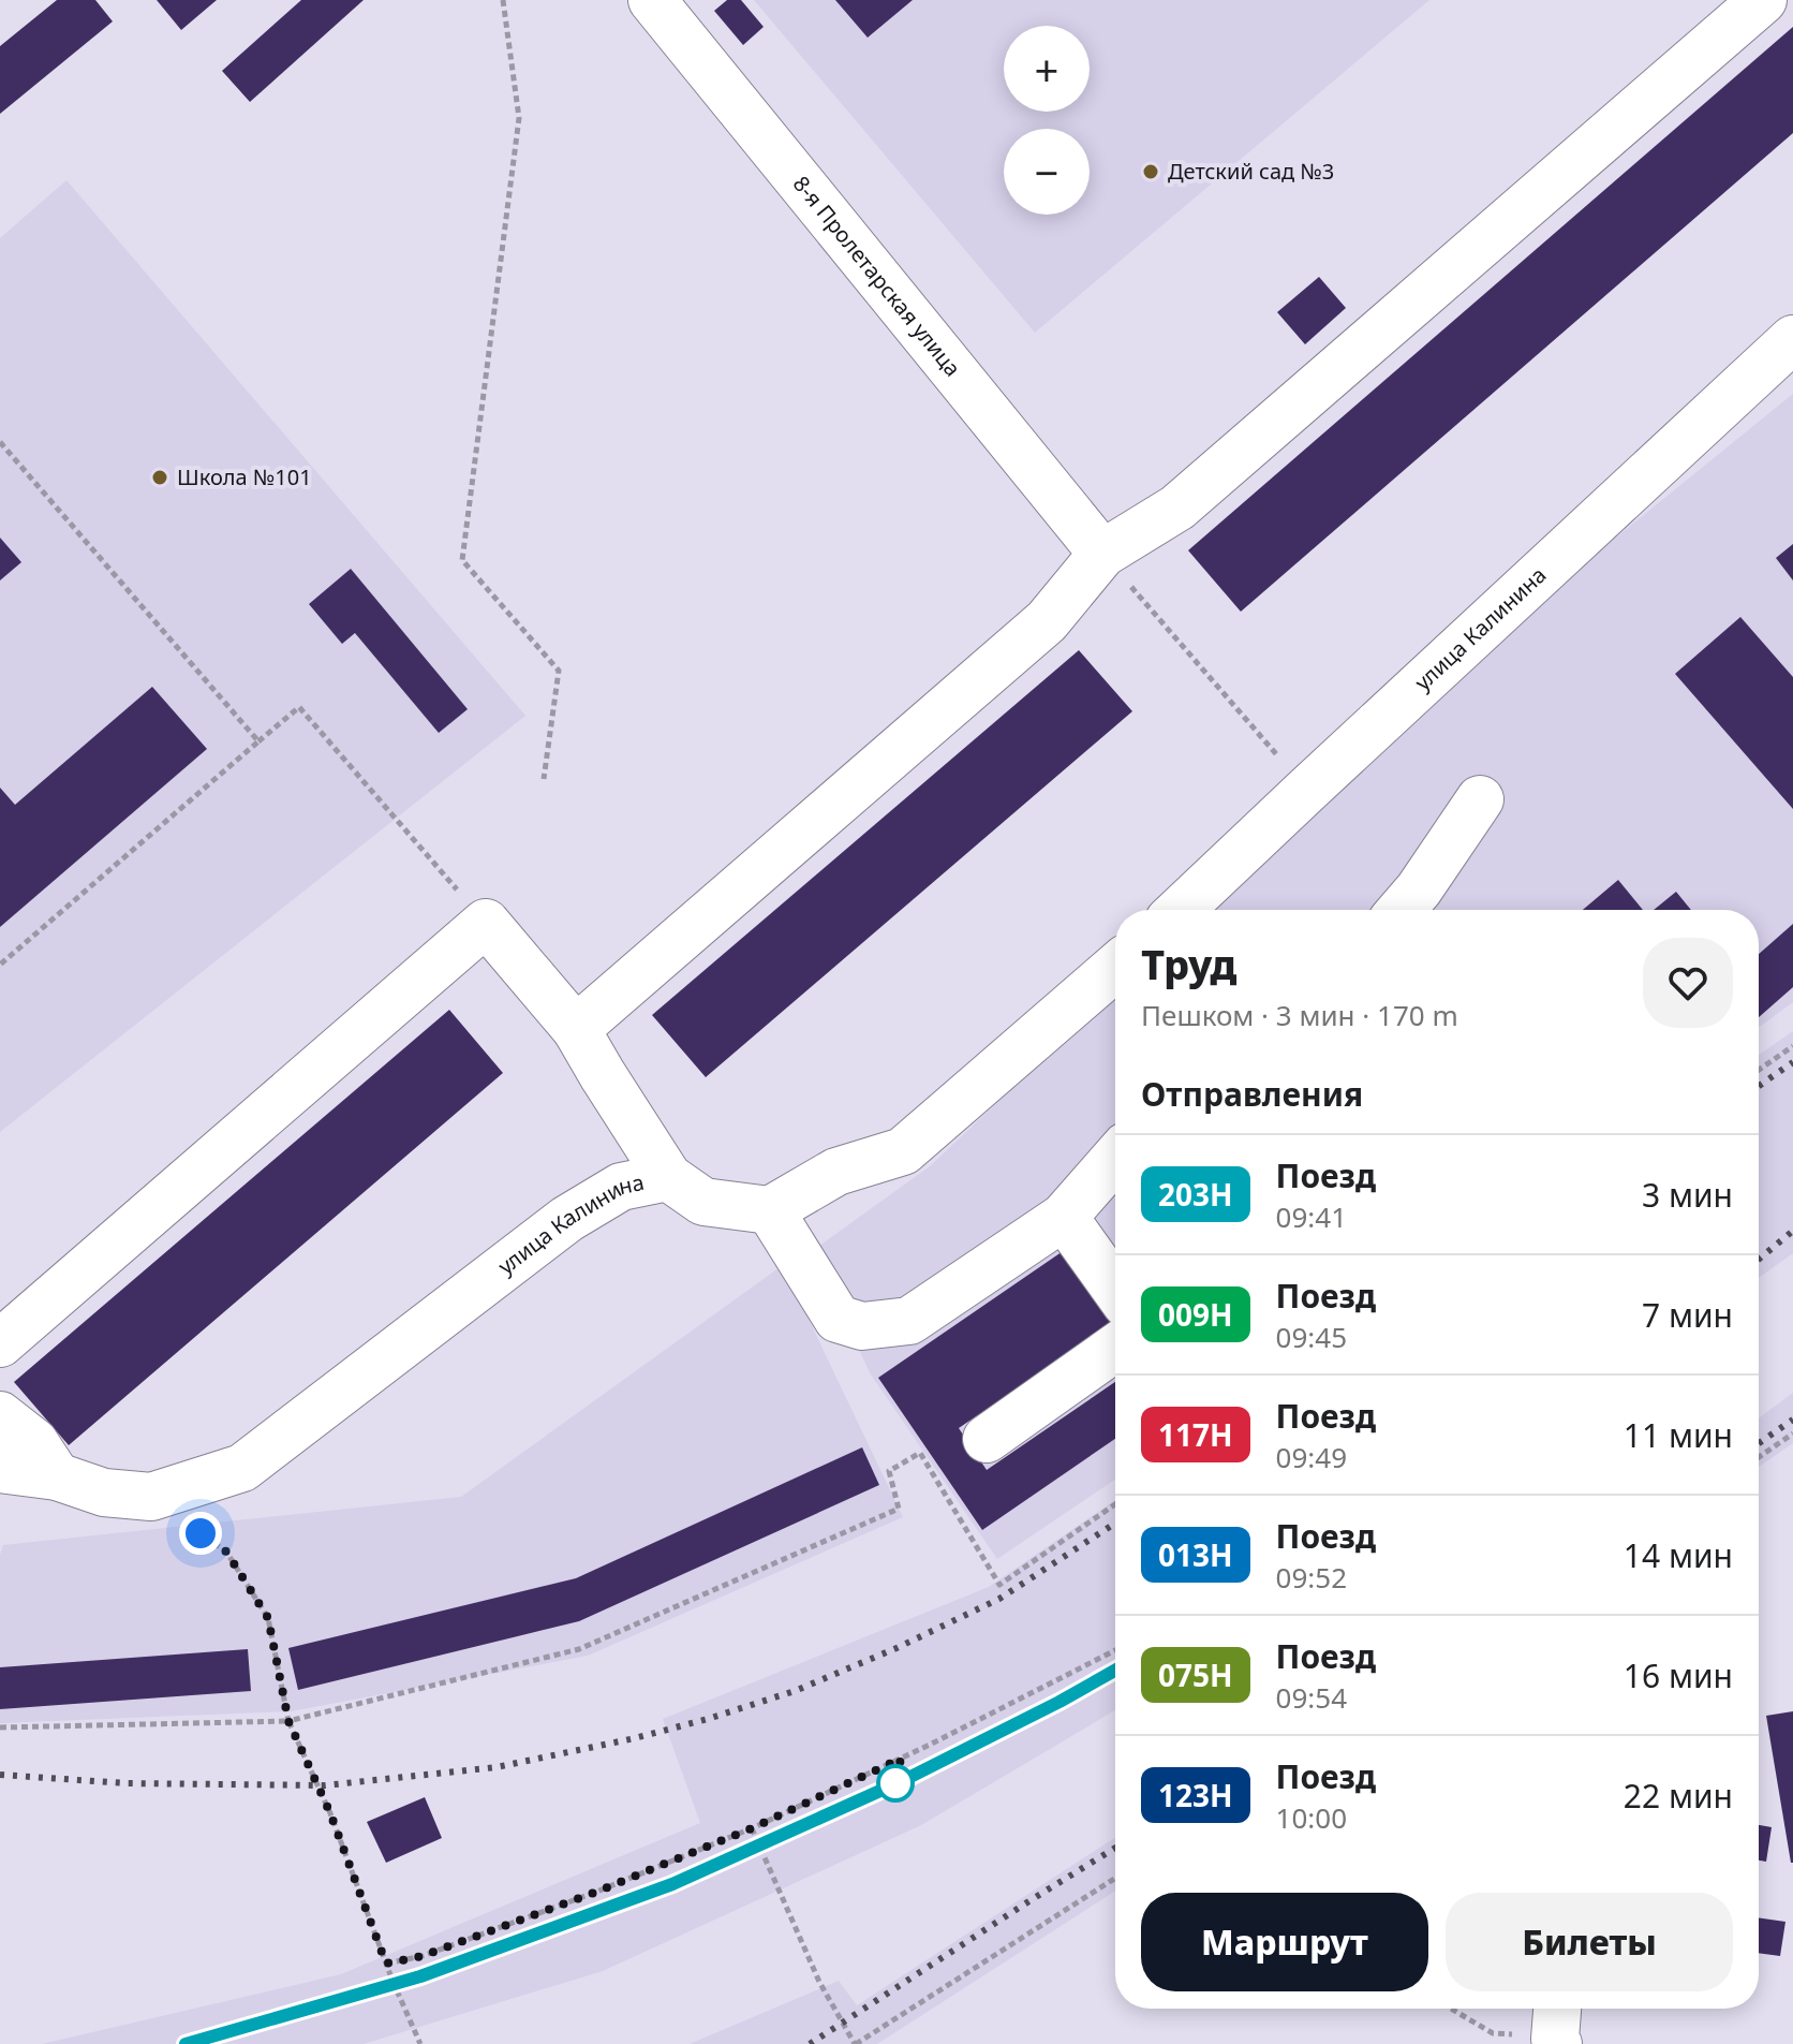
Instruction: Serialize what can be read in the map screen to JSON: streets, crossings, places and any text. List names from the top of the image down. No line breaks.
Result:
{"streets":{"street":["8-я Пролетарская улица","улица Калинина"]},"places":["Детский сад №3","Школа №101"],"page":{"map_buttons":["+","−"],"heading":[["Труд","Пешком · 3 мин · 170 m"],"Отправления"],"list":[{"mark":"203Н","name":"Поезд","note":"09:41","value":"3 мин"},{"mark":"009Н","name":"Поезд","note":"09:45","value":"7 мин"},{"mark":"117Н","name":"Поезд","note":"09:49","value":"11 мин"},{"mark":"013Н","name":"Поезд","note":"09:52","value":"14 мин"},{"mark":"075Н","name":"Поезд","note":"09:54","value":"16 мин"},{"mark":"123Н","name":"Поезд","note":"10:00","value":"22 мин"}],"buttons":["Маршрут","Билеты"]}}
